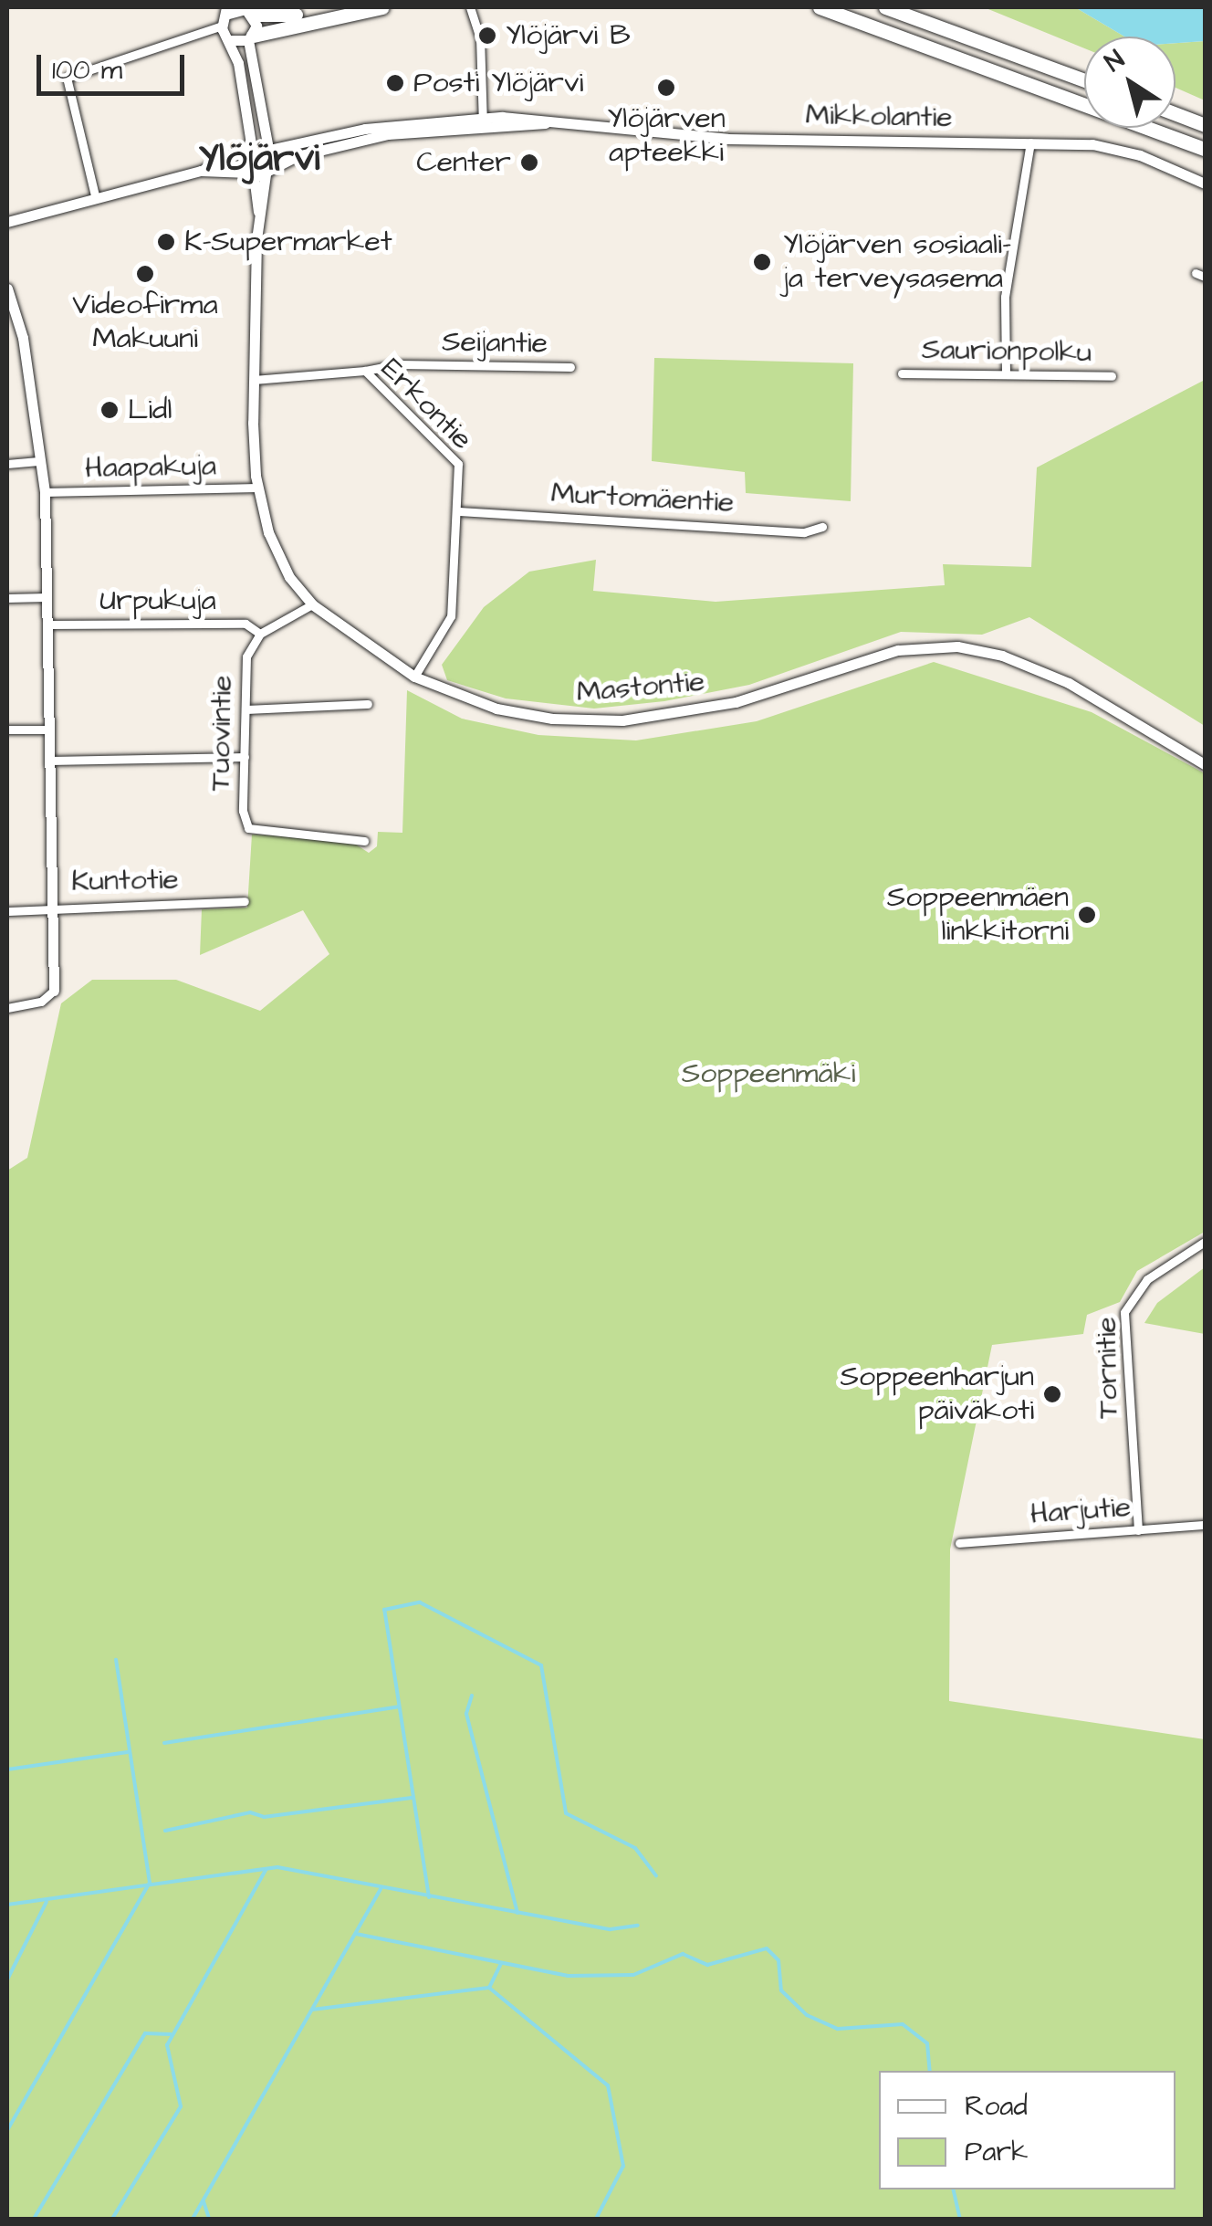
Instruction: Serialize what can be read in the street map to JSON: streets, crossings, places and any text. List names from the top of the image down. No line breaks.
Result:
{"streets":{"main road":["Mikkolantie","Mastontie"],"street":["Seijantie","Saurionpolku","Erkontie","Haapakuja","Murtomäentie","Urpukuja","Tuovintie","Kuntotie","Tornitie","Harjutie"]},"crossings":[["Mikkolantie","Mastontie"],["Seijantie","Erkontie"],["Erkontie","Murtomäentie"],["Erkontie","Mastontie"],["Haapakuja","Mastontie"],["Urpukuja","Tuovintie"],["Tornitie","Harjutie"]],"districts":["Ylöjärvi"],"parks":["Soppeenmäki"],"places":["Ylöjärvi B","Posti Ylöjärvi","Ylöjärven apteekki","Center","K-Supermarket","Ylöjärven sosiaali- ja terveysasema","Videofirma Makuuni","Lidl","Soppeenmäen linkkitorni","Soppeenharjun päiväkoti"],"legend":["Road","Park"],"scale_bar":"100 m","north":"top left"}
